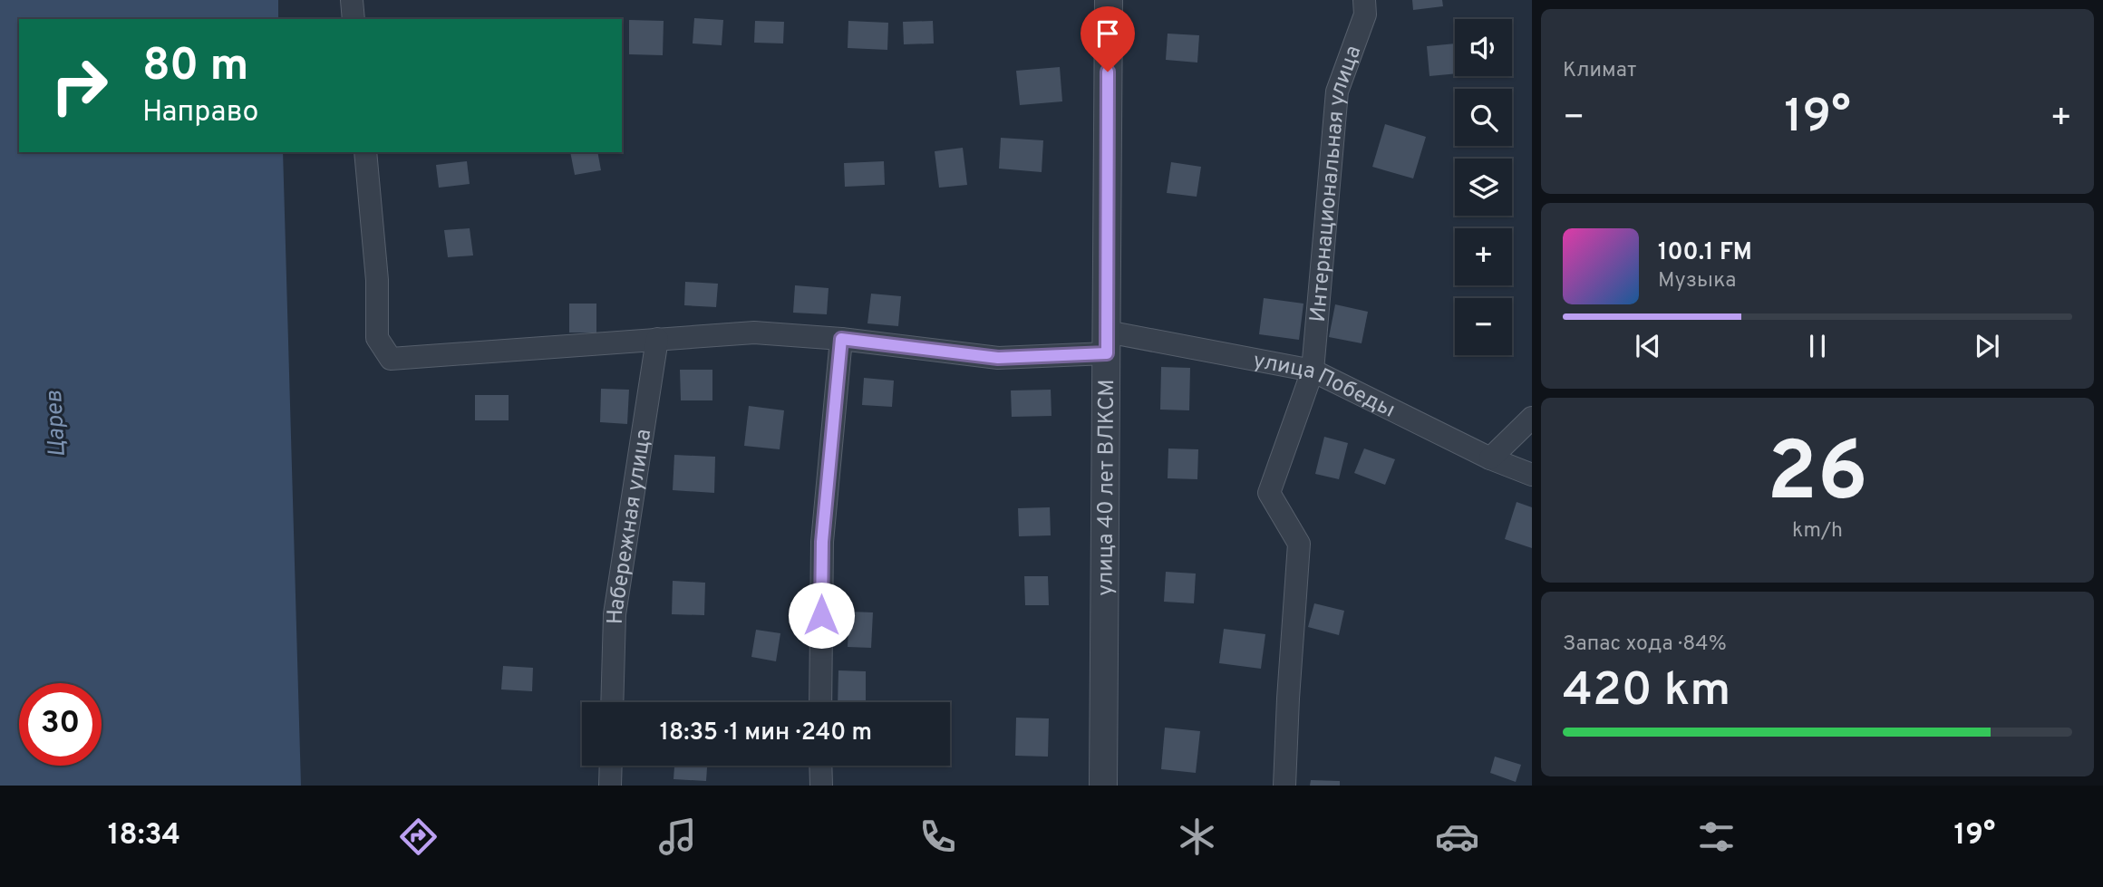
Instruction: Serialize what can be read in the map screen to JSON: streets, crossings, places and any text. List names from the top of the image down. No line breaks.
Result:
{"streets":{"street":["Интернациональная улица","улица Победы","улица 40 лет ВЛКСМ","Набережная улица"]},"crossings":[["Интернациональная улица","улица Победы"],["улица Победы","улица 40 лет ВЛКСМ"],["улица Победы","Набережная улица"]],"water":["Царев"],"page":{"tile":["Климат",["26","km/h"],["Запас хода · 84%","420 km"]],"map_buttons":["+","−"],"turn":["80 m","Направо"],"heat":["−","19°","+"],"song":["100.1 FM","Музыка"],"limit":"30","trip":"18:35 · 1 мин · 240 m","tabs":["18:34","19°"]}}
